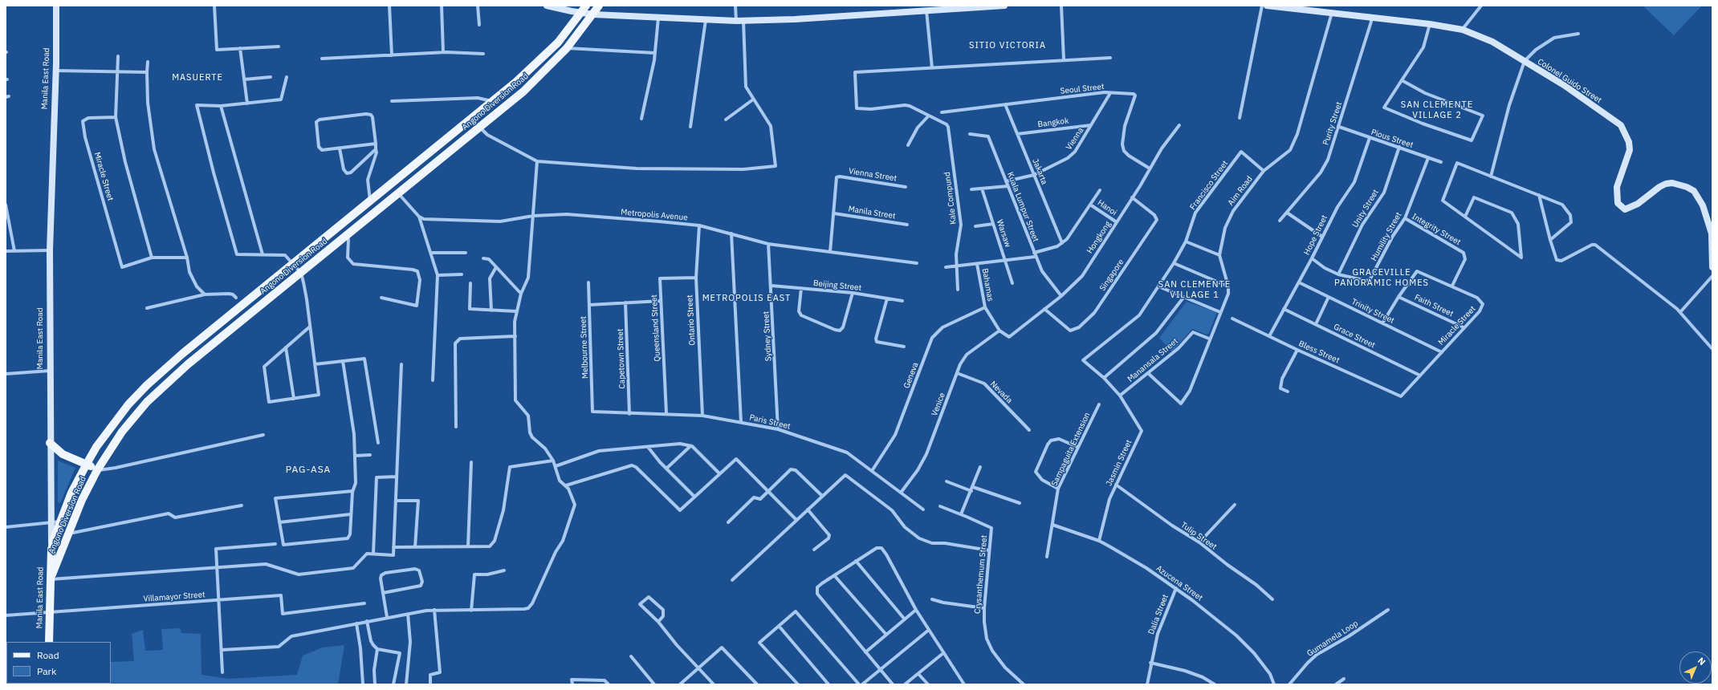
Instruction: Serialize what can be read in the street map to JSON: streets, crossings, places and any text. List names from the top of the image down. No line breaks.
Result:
{"streets":{"main road":["Manila East Road","Angono Diversion Road"],"street":["Colonel Guido Street","Seoul Street","Bangkok","Purity Street","Vienna","Pious Street","Jakarta","Vienna Street","Miracle Street","Francisco Street","Aim Road","Kale Compund","Kuala Lumpur Street","Hanoi","Unity Street","Manila Street","Metropolis Avenue","Integrity Street","Warsaw","Hope Street","Humility Street","Hongkong","Singapore","Bahamas","Beijing Street","Faith Street","Trinity Street","Ontario Street","Queensland Street","Sydney Street","Grace Street","Melbourne Street","Bless Street","Capetown Street","Manansala Street","Geneva","Nevada","Venice","Paris Street","Sampaguita Extension","Jasmin Street","Tulip Street","Crysanthemum Street","Azucena Street","Villamayor Street","Dalia Street","Gumamela Loop"]},"crossings":[["Manila East Road","Angono Diversion Road"],["Manila East Road","Villamayor Street"],["Colonel Guido Street","Purity Street"],["Colonel Guido Street","Aim Road"],["Seoul Street","Vienna"],["Seoul Street","Jakarta"],["Seoul Street","Hongkong"],["Bangkok","Vienna"],["Bangkok","Jakarta"],["Purity Street","Pious Street"],["Vienna","Jakarta"],["Vienna","Kuala Lumpur Street"],["Pious Street","Unity Street"],["Pious Street","Hope Street"],["Pious Street","Humility Street"],["Vienna Street","Manila Street"],["Miracle Street","Integrity Street"],["Miracle Street","Faith Street"],["Miracle Street","Trinity Street"],["Miracle Street","Grace Street"],["Miracle Street","Bless Street"],["Francisco Street","Aim Road"],["Aim Road","Manansala Street"],["Kuala Lumpur Street","Hongkong"],["Hanoi","Hongkong"],["Unity Street","Humility Street"],["Metropolis Avenue","Ontario Street"],["Metropolis Avenue","Sydney Street"],["Integrity Street","Humility Street"],["Hope Street","Humility Street"],["Hope Street","Trinity Street"],["Hope Street","Grace Street"],["Hope Street","Bless Street"],["Hongkong","Singapore"],["Hongkong","Bahamas"],["Bahamas","Geneva"],["Bahamas","Venice"],["Beijing Street","Sydney Street"],["Ontario Street","Queensland Street"],["Ontario Street","Paris Street"],["Queensland Street","Paris Street"],["Sydney Street","Paris Street"],["Melbourne Street","Paris Street"],["Capetown Street","Paris Street"],["Manansala Street","Jasmin Street"],["Geneva","Paris Street"],["Nevada","Venice"],["Venice","Paris Street"],["Sampaguita Extension","Azucena Street"],["Jasmin Street","Tulip Street"],["Jasmin Street","Azucena Street"],["Azucena Street","Dalia Street"]],"districts":["SITIO VICTORIA","MASUERTE","SAN CLEMENTE VILLAGE 2","GRACEVILLE PANORAMIC HOMES","SAN CLEMENTE VILLAGE 1","METROPOLIS EAST","PAG-ASA"],"legend":["Road","Park"],"north":"top right"}
